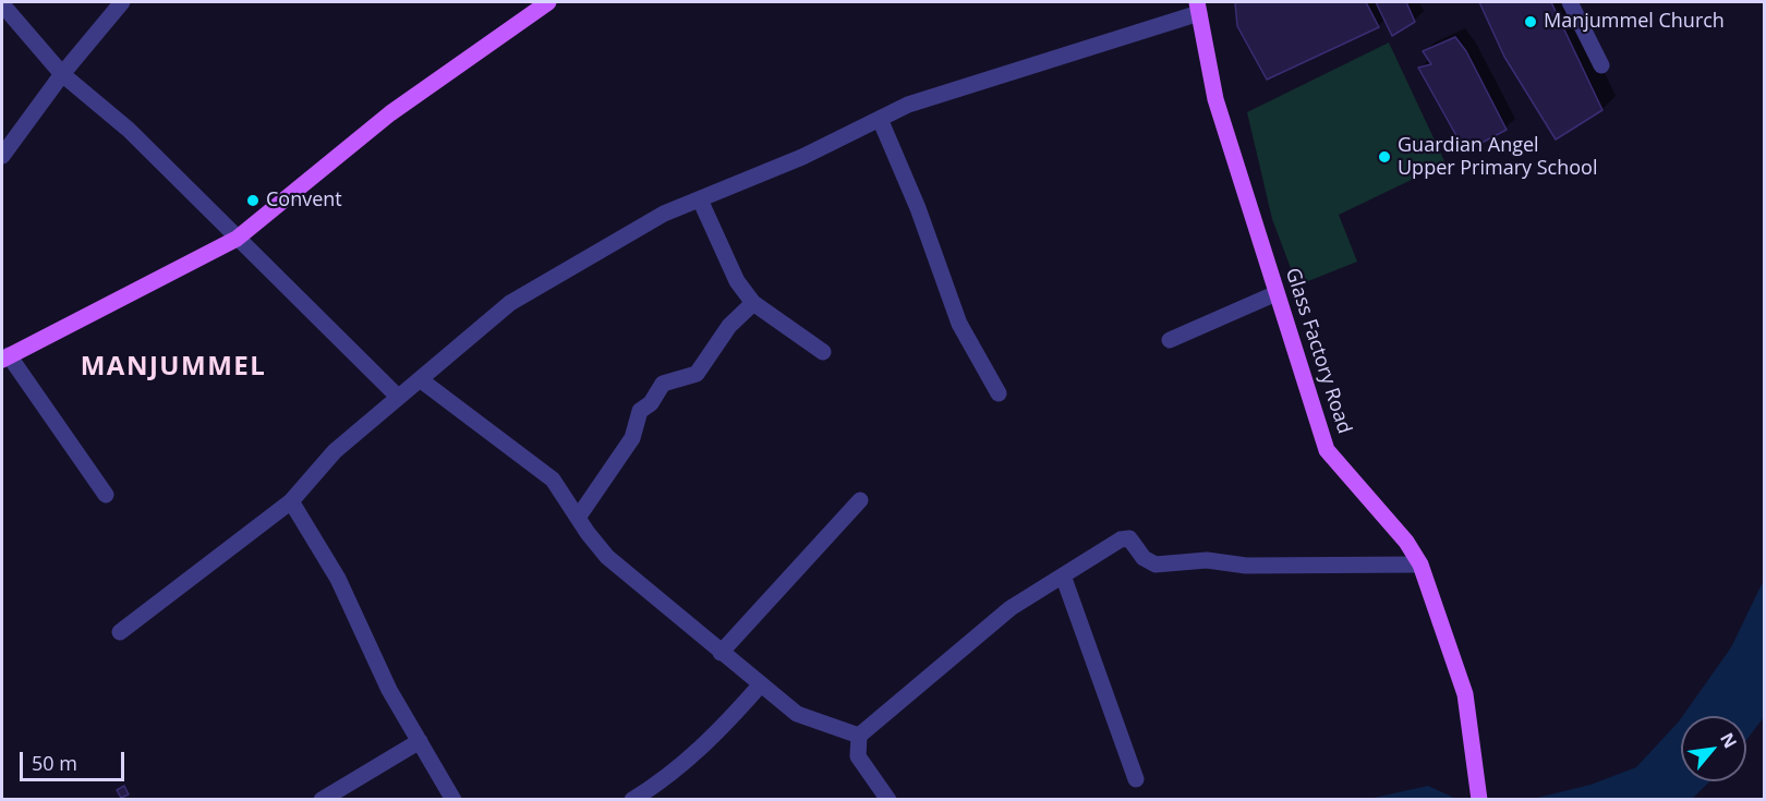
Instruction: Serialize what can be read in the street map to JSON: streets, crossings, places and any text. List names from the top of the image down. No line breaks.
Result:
{"streets":{"main road":["Glass Factory Road"]},"districts":["MANJUMMEL"],"places":["Manjummel Church","Guardian Angel Upper Primary School","Convent"],"scale_bar":"50 m","north":"top right"}
